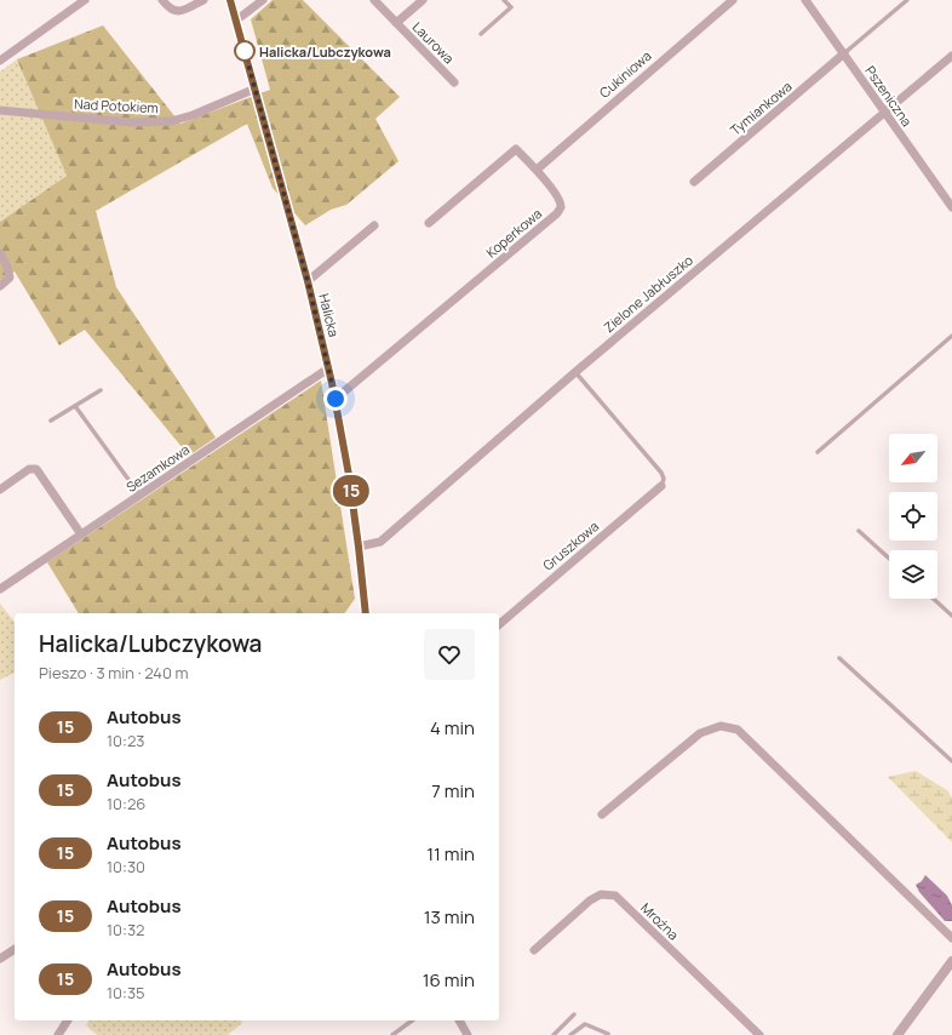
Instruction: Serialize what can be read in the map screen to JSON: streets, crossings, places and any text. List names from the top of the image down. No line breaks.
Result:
{"streets":{"street":["Laurowa","Cukiniowa","Pszeniczna","Nad Potokiem","Tymiankowa","Koperkowa","Zielone Jabłuszko","Halicka","Sezamkowa","Gruszkowa","Mroźna"]},"crossings":[["Cukiniowa","Koperkowa"],["Pszeniczna","Tymiankowa"],["Pszeniczna","Zielone Jabłuszko"],["Nad Potokiem","Halicka"],["Koperkowa","Halicka"],["Zielone Jabłuszko","Halicka"],["Halicka","Sezamkowa"]],"places":["Halicka/Lubczykowa"],"lines":["bus line 15"],"north":"bottom left","page":{"on_map":"15","heading":["Halicka/Lubczykowa","Pieszo · 3 min · 240 m"],"list":[{"mark":"15","name":"Autobus","note":"10:23","value":"4 min"},{"mark":"15","name":"Autobus","note":"10:26","value":"7 min"},{"mark":"15","name":"Autobus","note":"10:30","value":"11 min"},{"mark":"15","name":"Autobus","note":"10:32","value":"13 min"},{"mark":"15","name":"Autobus","note":"10:35","value":"16 min"}]}}
